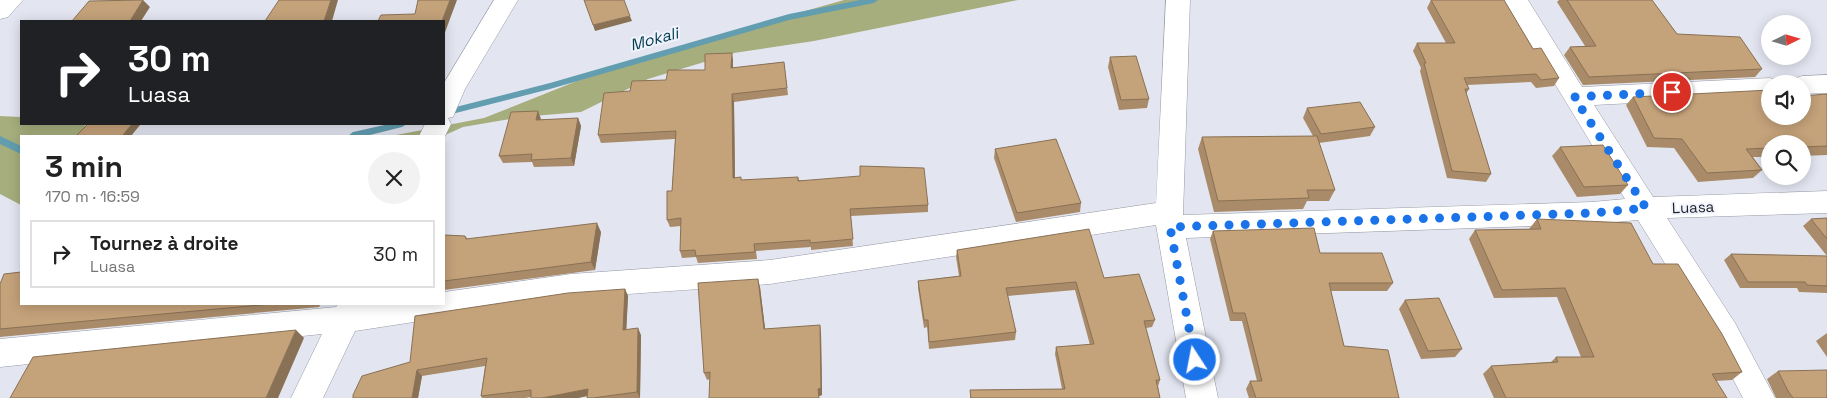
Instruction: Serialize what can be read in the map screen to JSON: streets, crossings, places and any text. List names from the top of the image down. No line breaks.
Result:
{"streets":{"street":["Luasa"]},"water":["Mokali"],"north":"right","page":{"turn":["30 m","Luasa"],"heading":["3 min","170 m · 16:59"],"list":[{"name":"Tournez à droite","note":"Luasa","value":"30 m"}]}}
